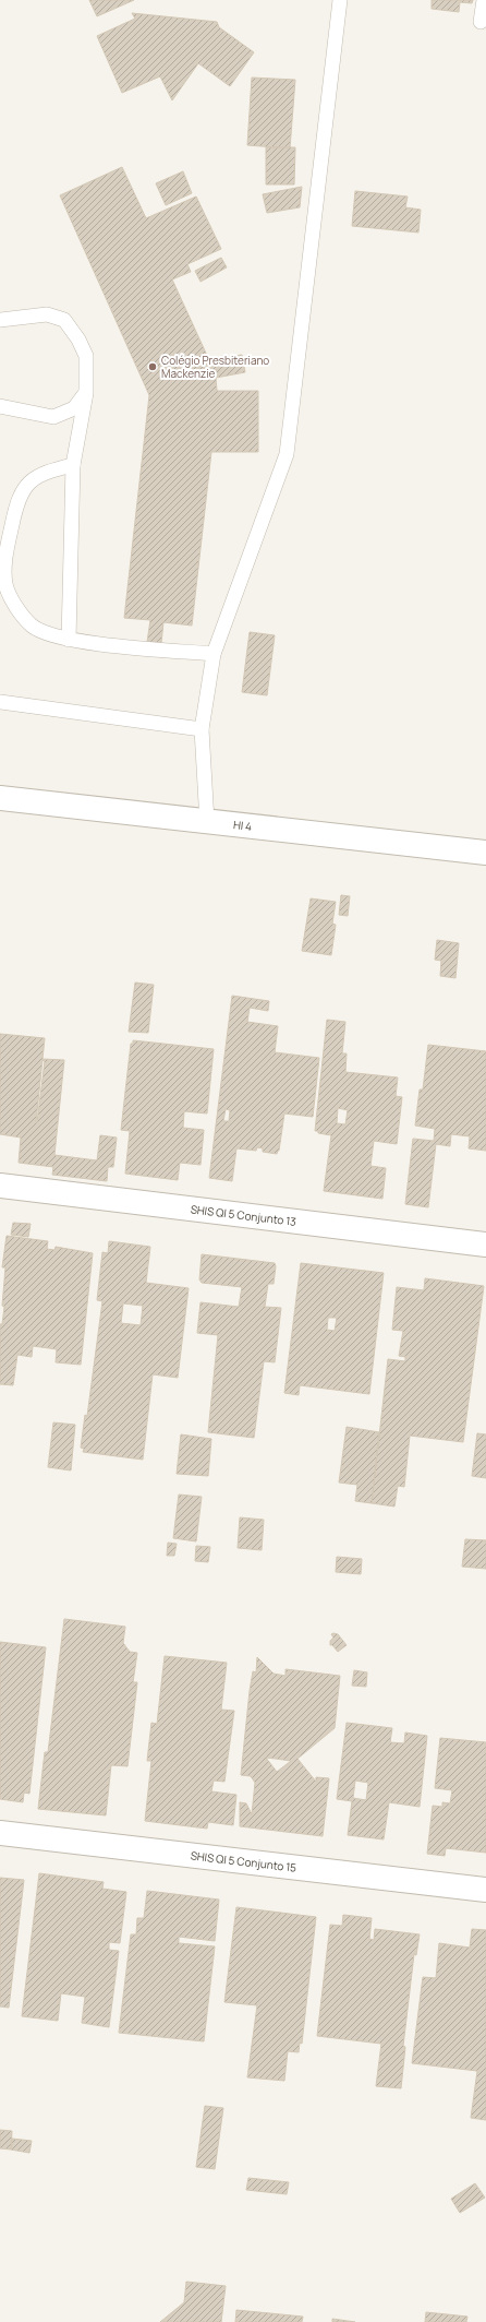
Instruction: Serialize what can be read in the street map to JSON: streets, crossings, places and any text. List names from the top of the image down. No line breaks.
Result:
{"streets":{"street":["HI 4","SHIS QI 5 Conjunto 13","SHIS QI 5 Conjunto 15"]},"places":["Colégio Presbiteriano Mackenzie"]}
